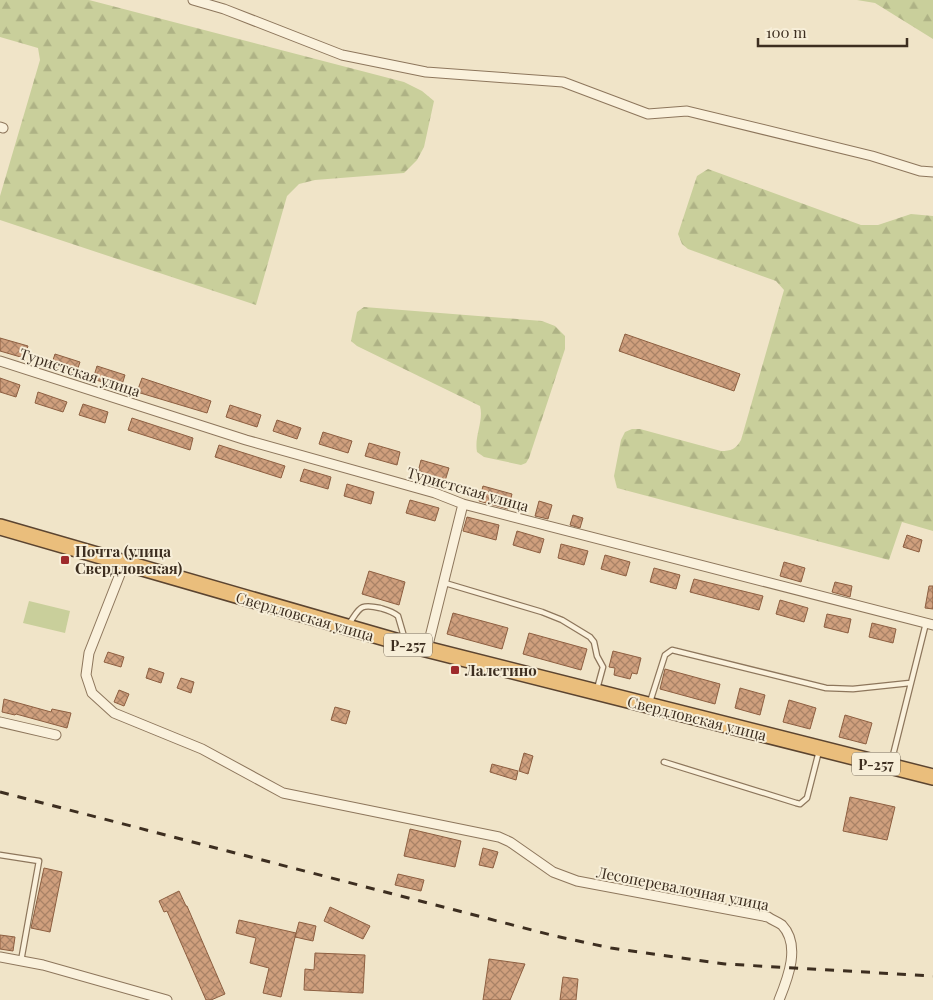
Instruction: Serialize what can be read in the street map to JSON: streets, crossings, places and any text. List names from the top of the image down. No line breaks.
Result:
{"streets":{"highway":["Свердловская улица","Р-257"],"street":["Туристская улица","Лесоперевалочная улица"]},"crossings":[["Свердловская улица","Лесоперевалочная улица"]],"places":{"transit":["Почта (улица Свердловская)","Лалетино"]},"scale_bar":"100 m"}
